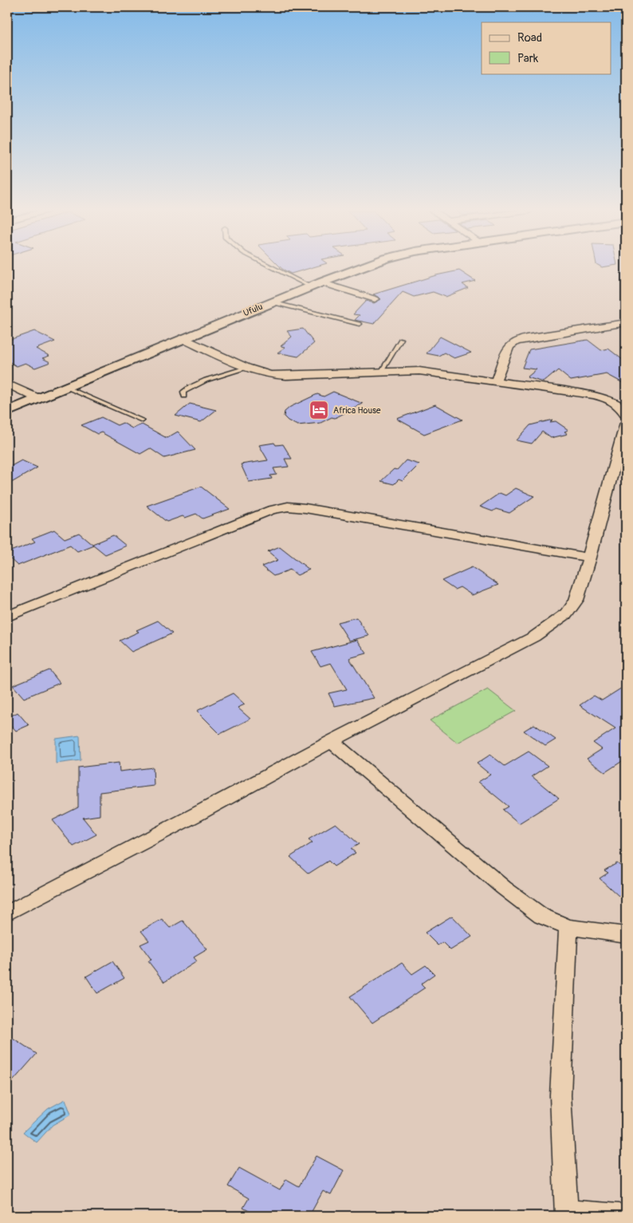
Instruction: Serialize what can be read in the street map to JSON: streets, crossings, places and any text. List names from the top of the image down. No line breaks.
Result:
{"streets":{"street":["Ufulu"]},"places":{"hotel":["Africa House"]},"legend":["Road","Park"]}
